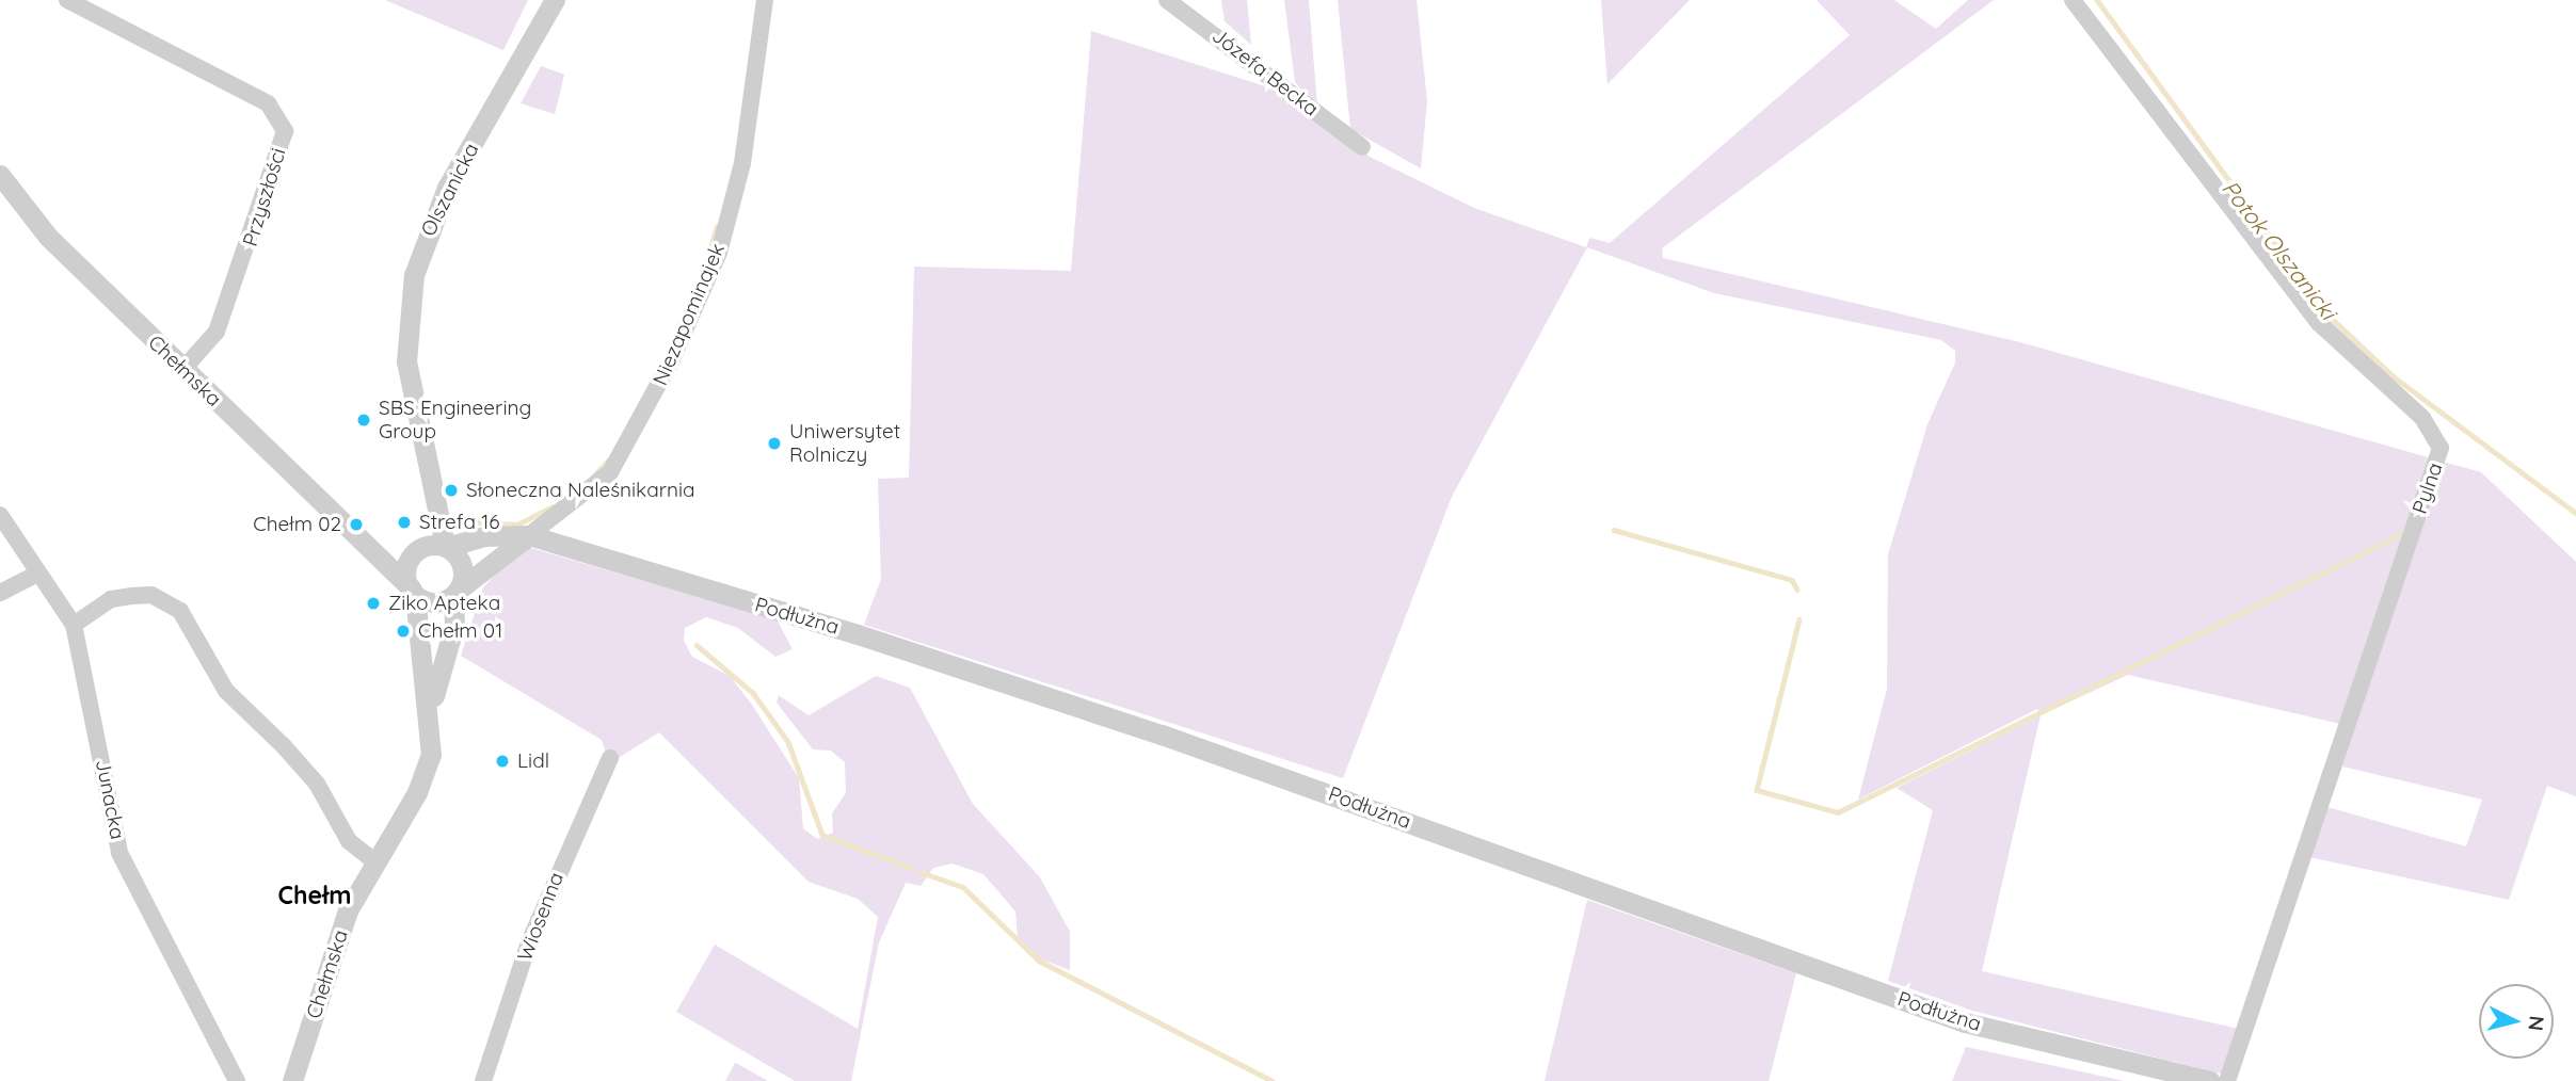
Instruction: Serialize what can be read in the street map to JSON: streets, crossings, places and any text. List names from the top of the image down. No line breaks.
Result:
{"streets":{"street":["Józefa Becka","Olszanicka","Przyszłości","Niezapominajek","Chełmska","Pylna","Podłużna","Junacka","Wiosenna"]},"crossings":[["Olszanicka","Chełmska"],["Olszanicka","Podłużna"],["Przyszłości","Chełmska"],["Niezapominajek","Podłużna"],["Chełmska","Podłużna"]],"districts":["Chełm"],"water":["Potok Olszanicki"],"places":["SBS Engineering Group","Uniwersytet Rolniczy","Słoneczna Naleśnikarnia","Strefa 16","Chełm 02","Ziko Apteka","Chełm 01","Lidl"],"north":"right"}
